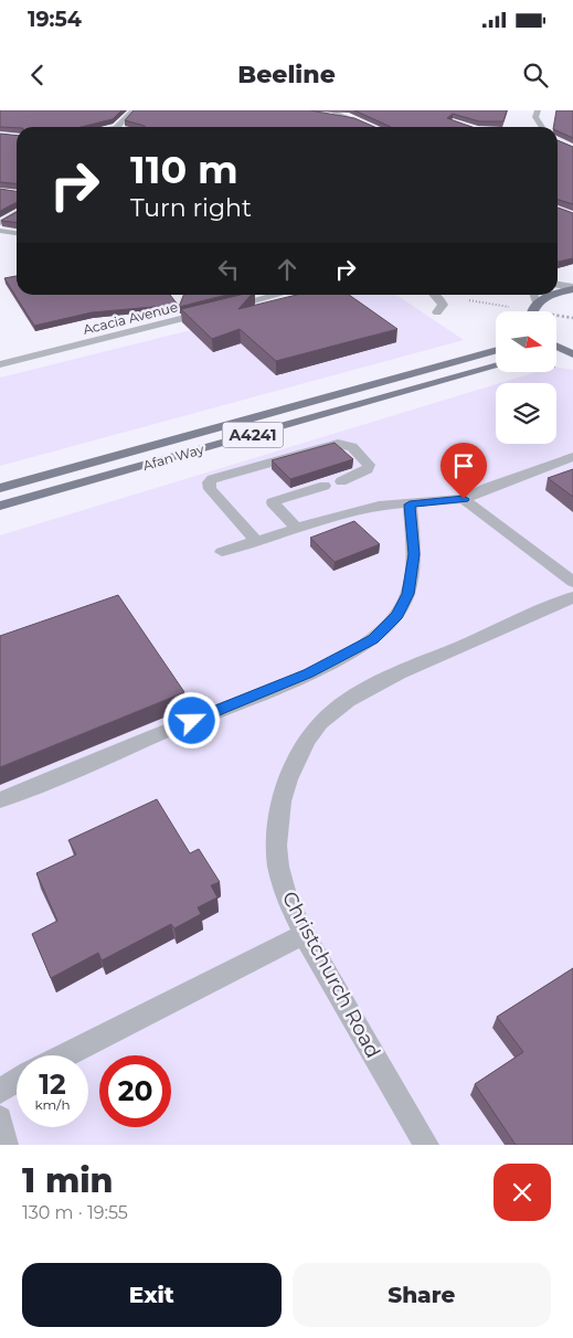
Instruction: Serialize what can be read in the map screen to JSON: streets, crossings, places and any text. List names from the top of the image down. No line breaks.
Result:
{"streets":{"main road":["A4241","Afan Way"],"street":["Acacia Avenue","Christchurch Road"]},"north":"right","page":{"status":"19:54","header":"Beeline","turn":["110 m","Turn right"],"speed":"12 km/h","limit":"20","heading":["1 min","130 m · 19:55"],"buttons":["Exit","Share"]}}
